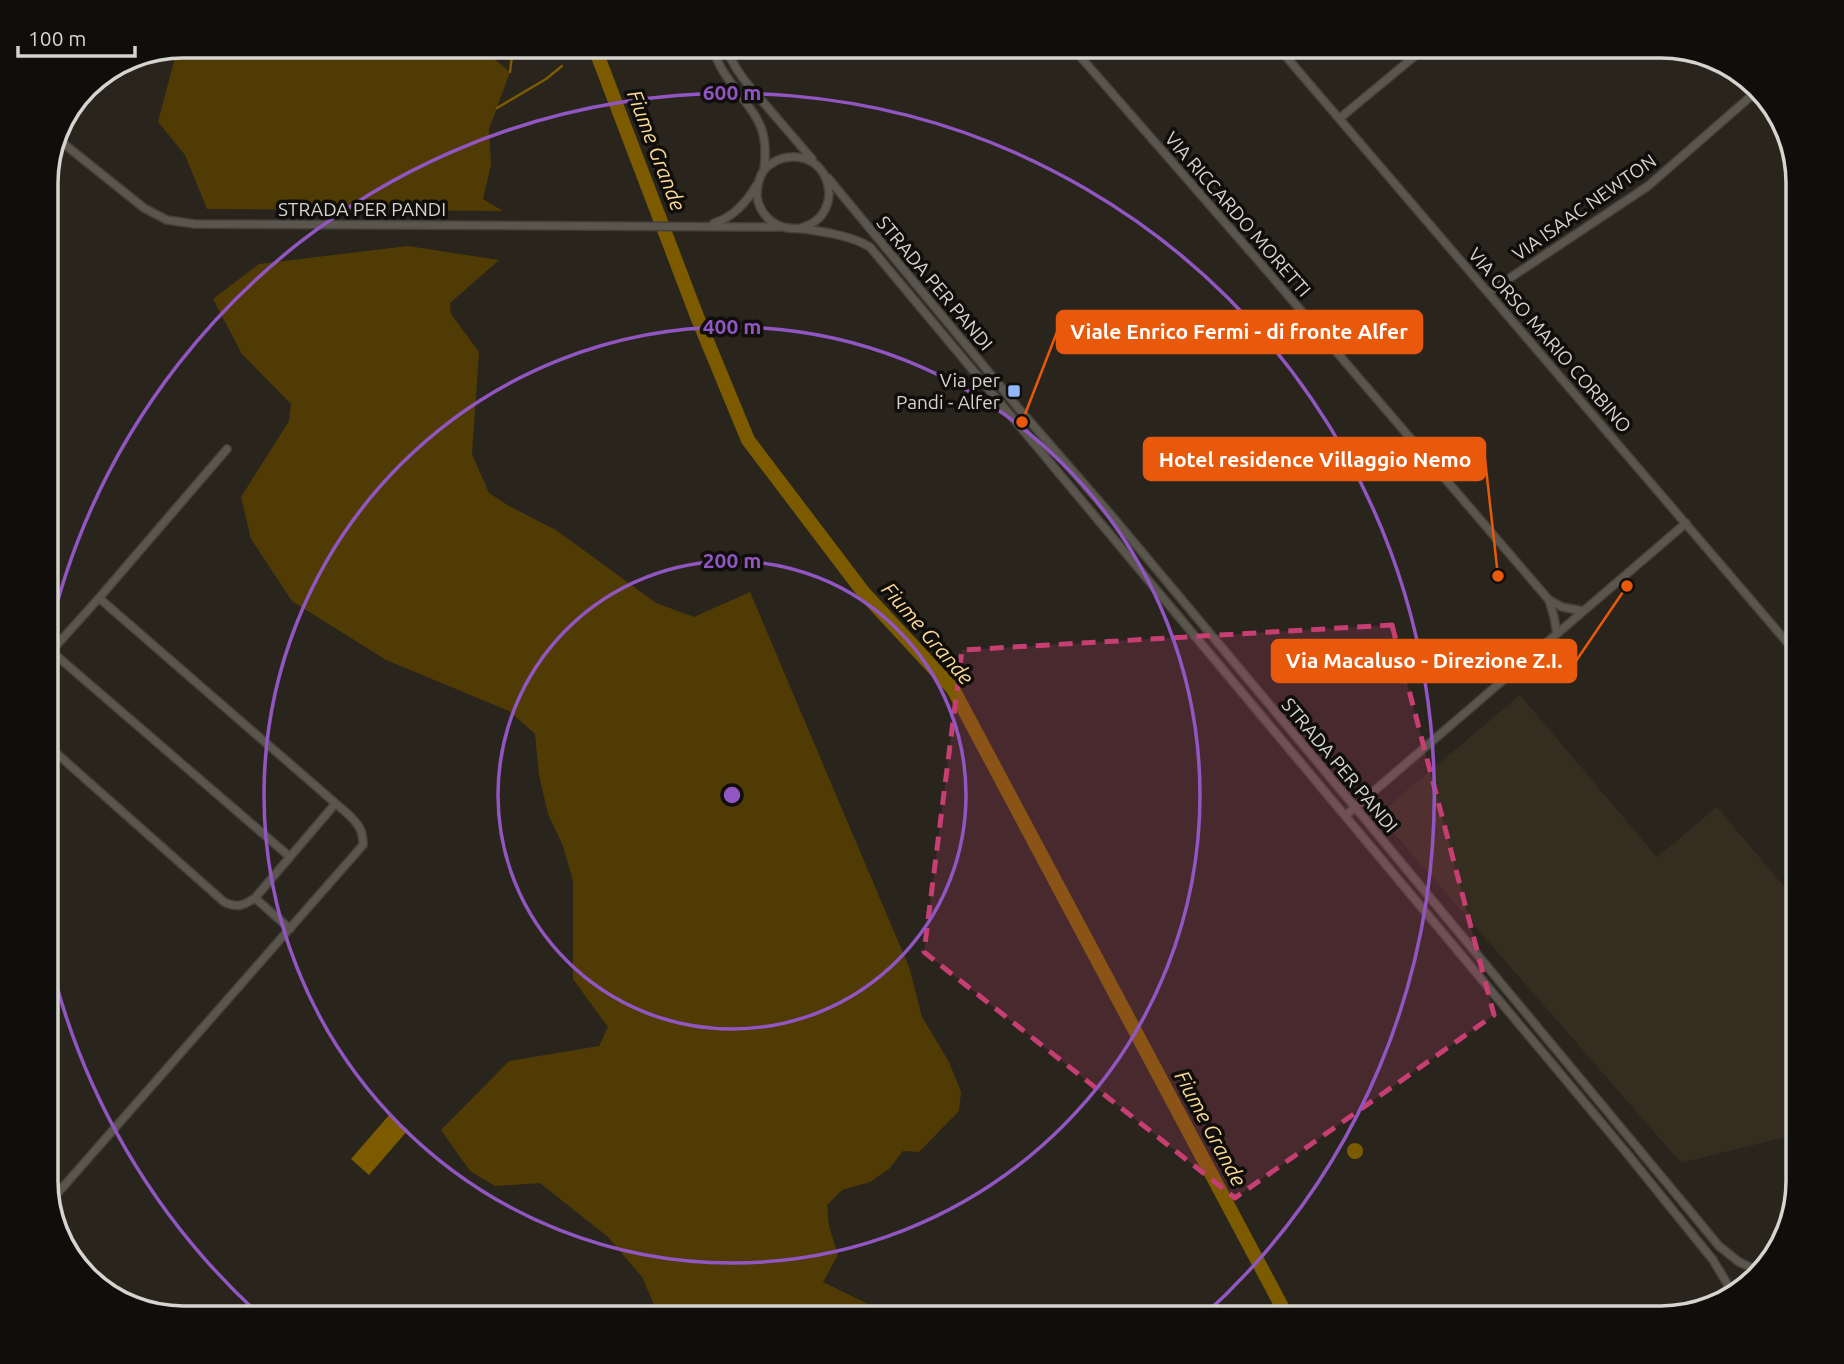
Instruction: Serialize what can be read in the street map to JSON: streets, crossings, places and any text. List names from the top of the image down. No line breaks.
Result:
{"streets":{"street":["VIA ISAAC NEWTON","STRADA PER PANDI","VIA RICCARDO MORETTI","VIA ORSO MARIO CORBINO"]},"crossings":[["VIA ISAAC NEWTON","VIA ORSO MARIO CORBINO"]],"water":["Fiume Grande"],"places":{"transit":["Via per Pandi - Alfer"],"other":["Viale Enrico Fermi - di fronte Alfer","Hotel residence Villaggio Nemo","Via Macaluso - Direzione Z.I."]},"scale_bar":"100 m","rings":["600 m","400 m","200 m"]}
